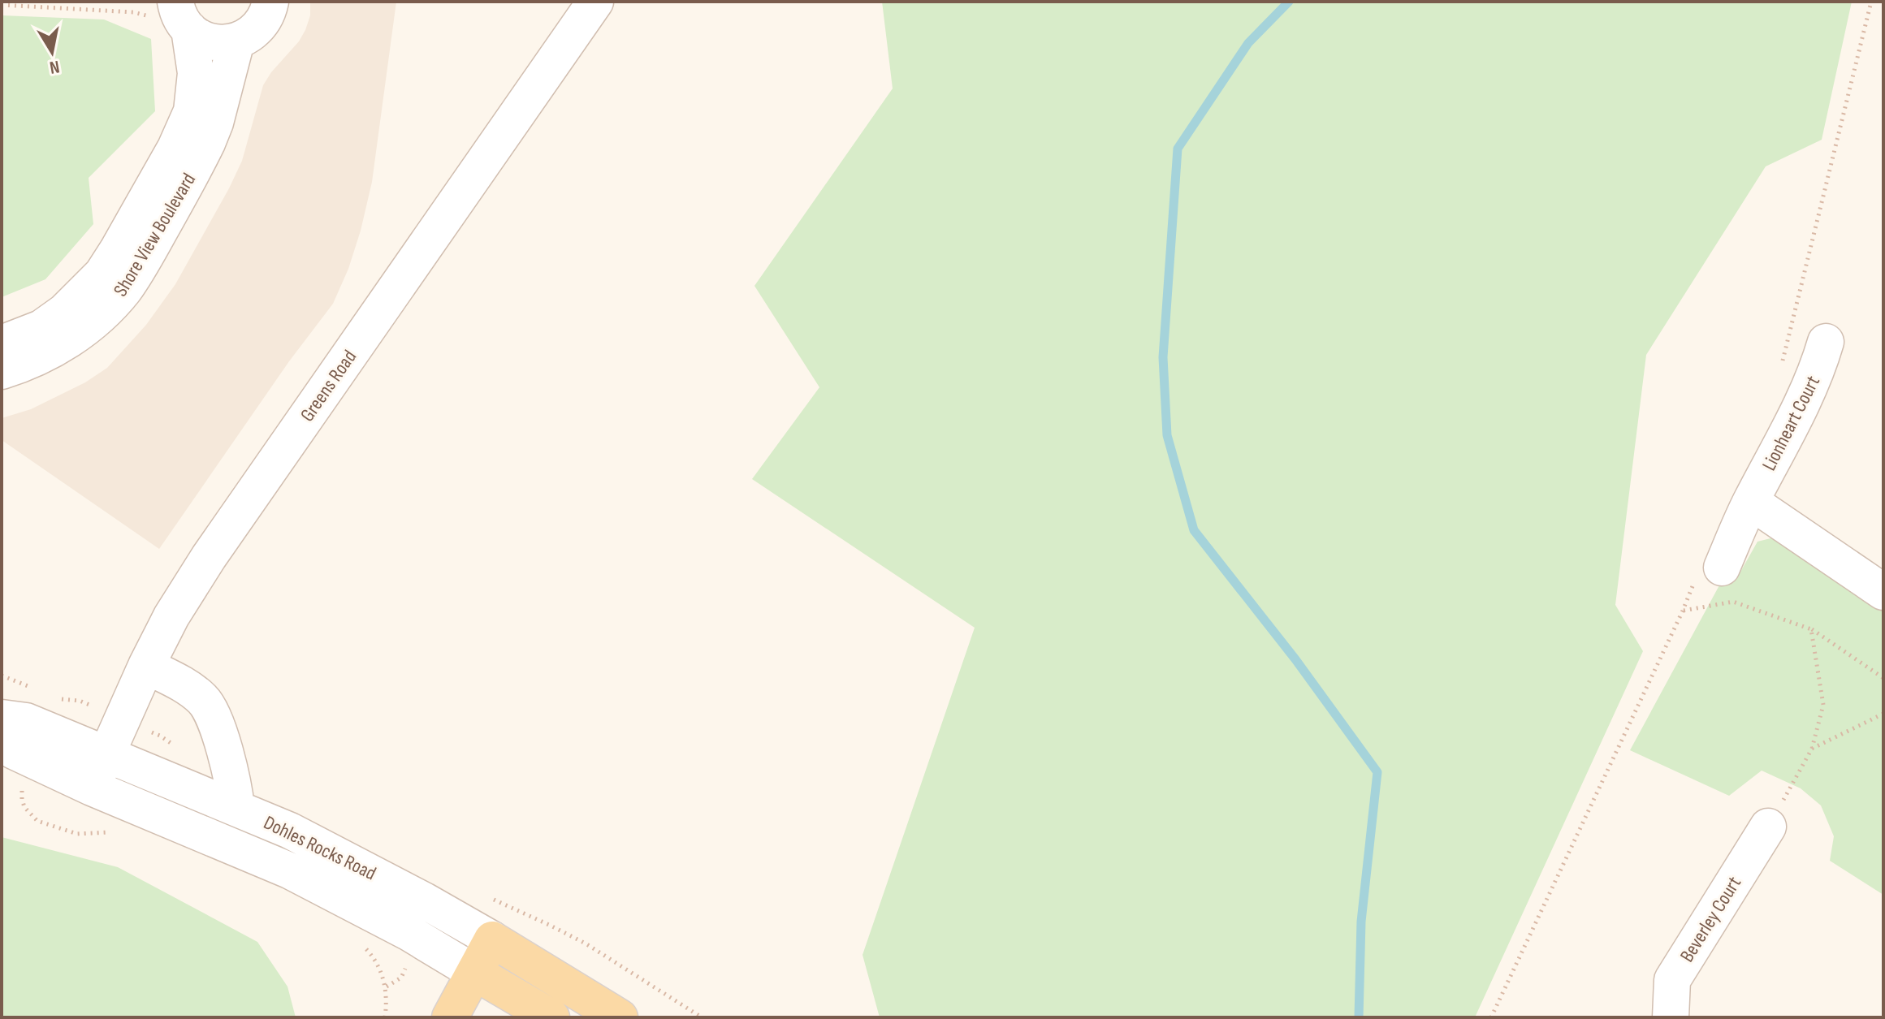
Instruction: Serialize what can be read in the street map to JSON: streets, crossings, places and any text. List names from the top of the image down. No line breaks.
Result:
{"streets":{"main road":["Dohles Rocks Road"],"street":["Shore View Boulevard","Greens Road","Lionheart Court","Beverley Court"]},"crossings":[["Greens Road","Dohles Rocks Road"]],"north":"bottom"}
